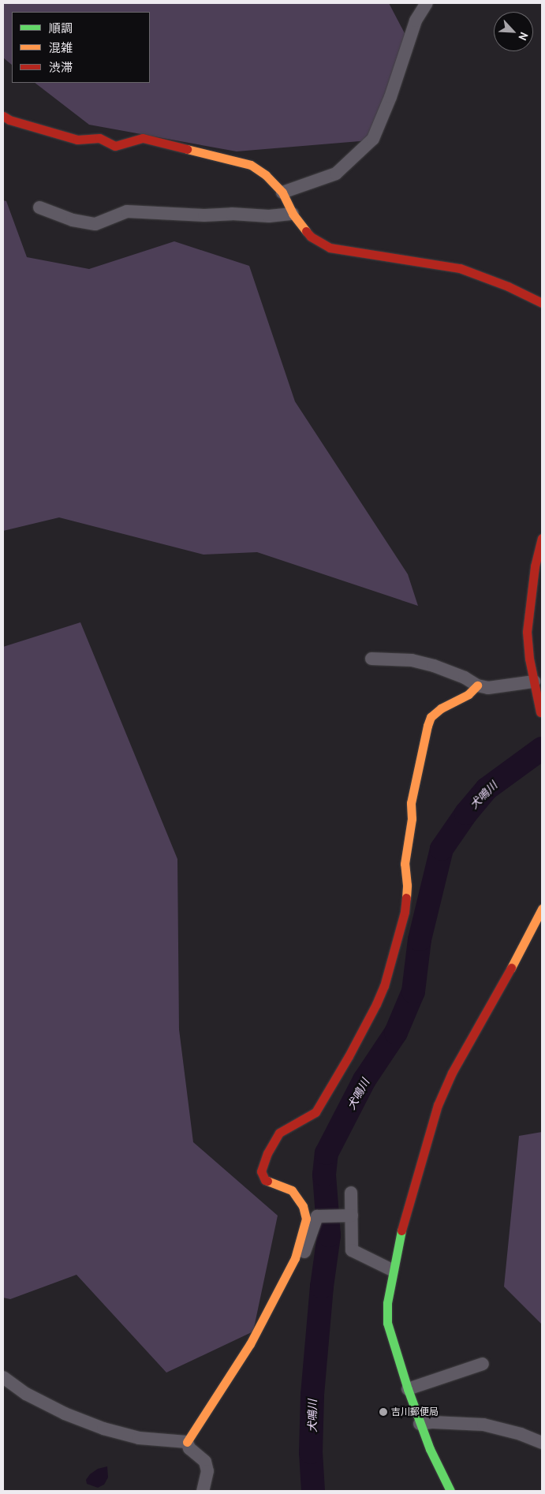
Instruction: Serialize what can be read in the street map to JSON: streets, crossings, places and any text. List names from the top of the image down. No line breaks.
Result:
{"water":["犬鳴川"],"places":["吉川郵便局"],"legend":["順調","混雑","渋滞"],"north":"bottom right"}
